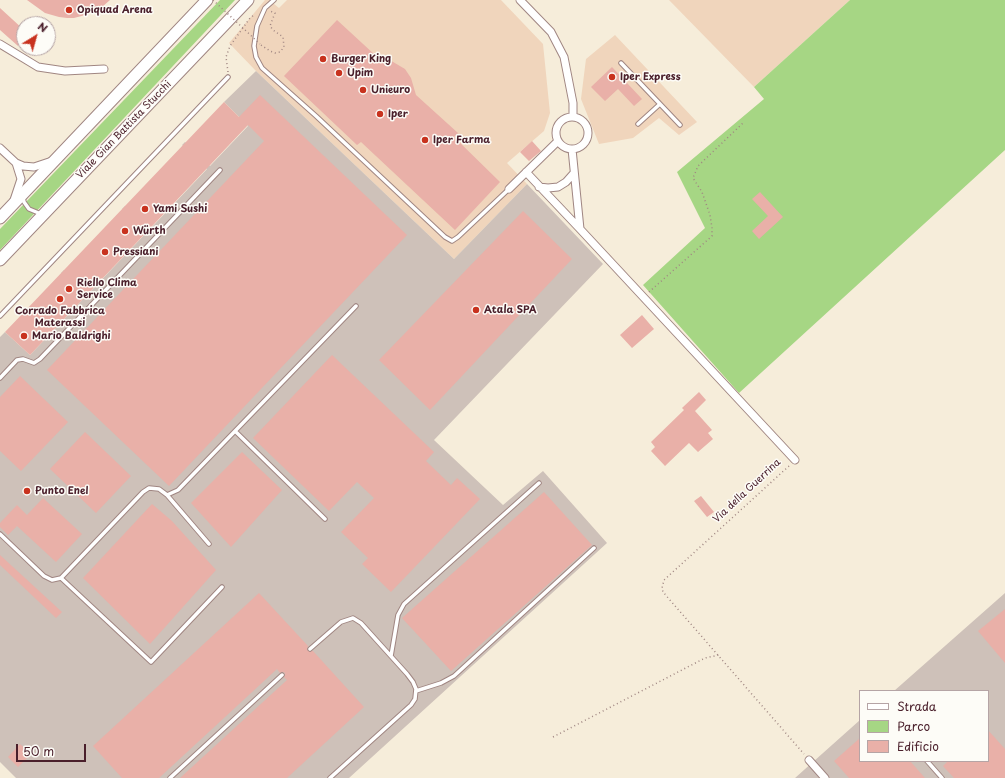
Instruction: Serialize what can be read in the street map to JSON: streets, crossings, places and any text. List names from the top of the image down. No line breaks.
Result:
{"streets":{"main road":["Viale Gian Battista Stucchi"],"street":["Via della Guerrina"]},"places":["Opiquad Arena","Burger King","Upim","Iper Express","Unieuro","Iper","Iper Farma","Yami Sushi","Würth","Pressiani","Riello Clima Service","Corrado Fabbrica Materassi","Atala SPA","Mario Baldrighi","Punto Enel"],"legend":["Strada","Parco","Edificio"],"scale_bar":"50 m","north":"top right"}
